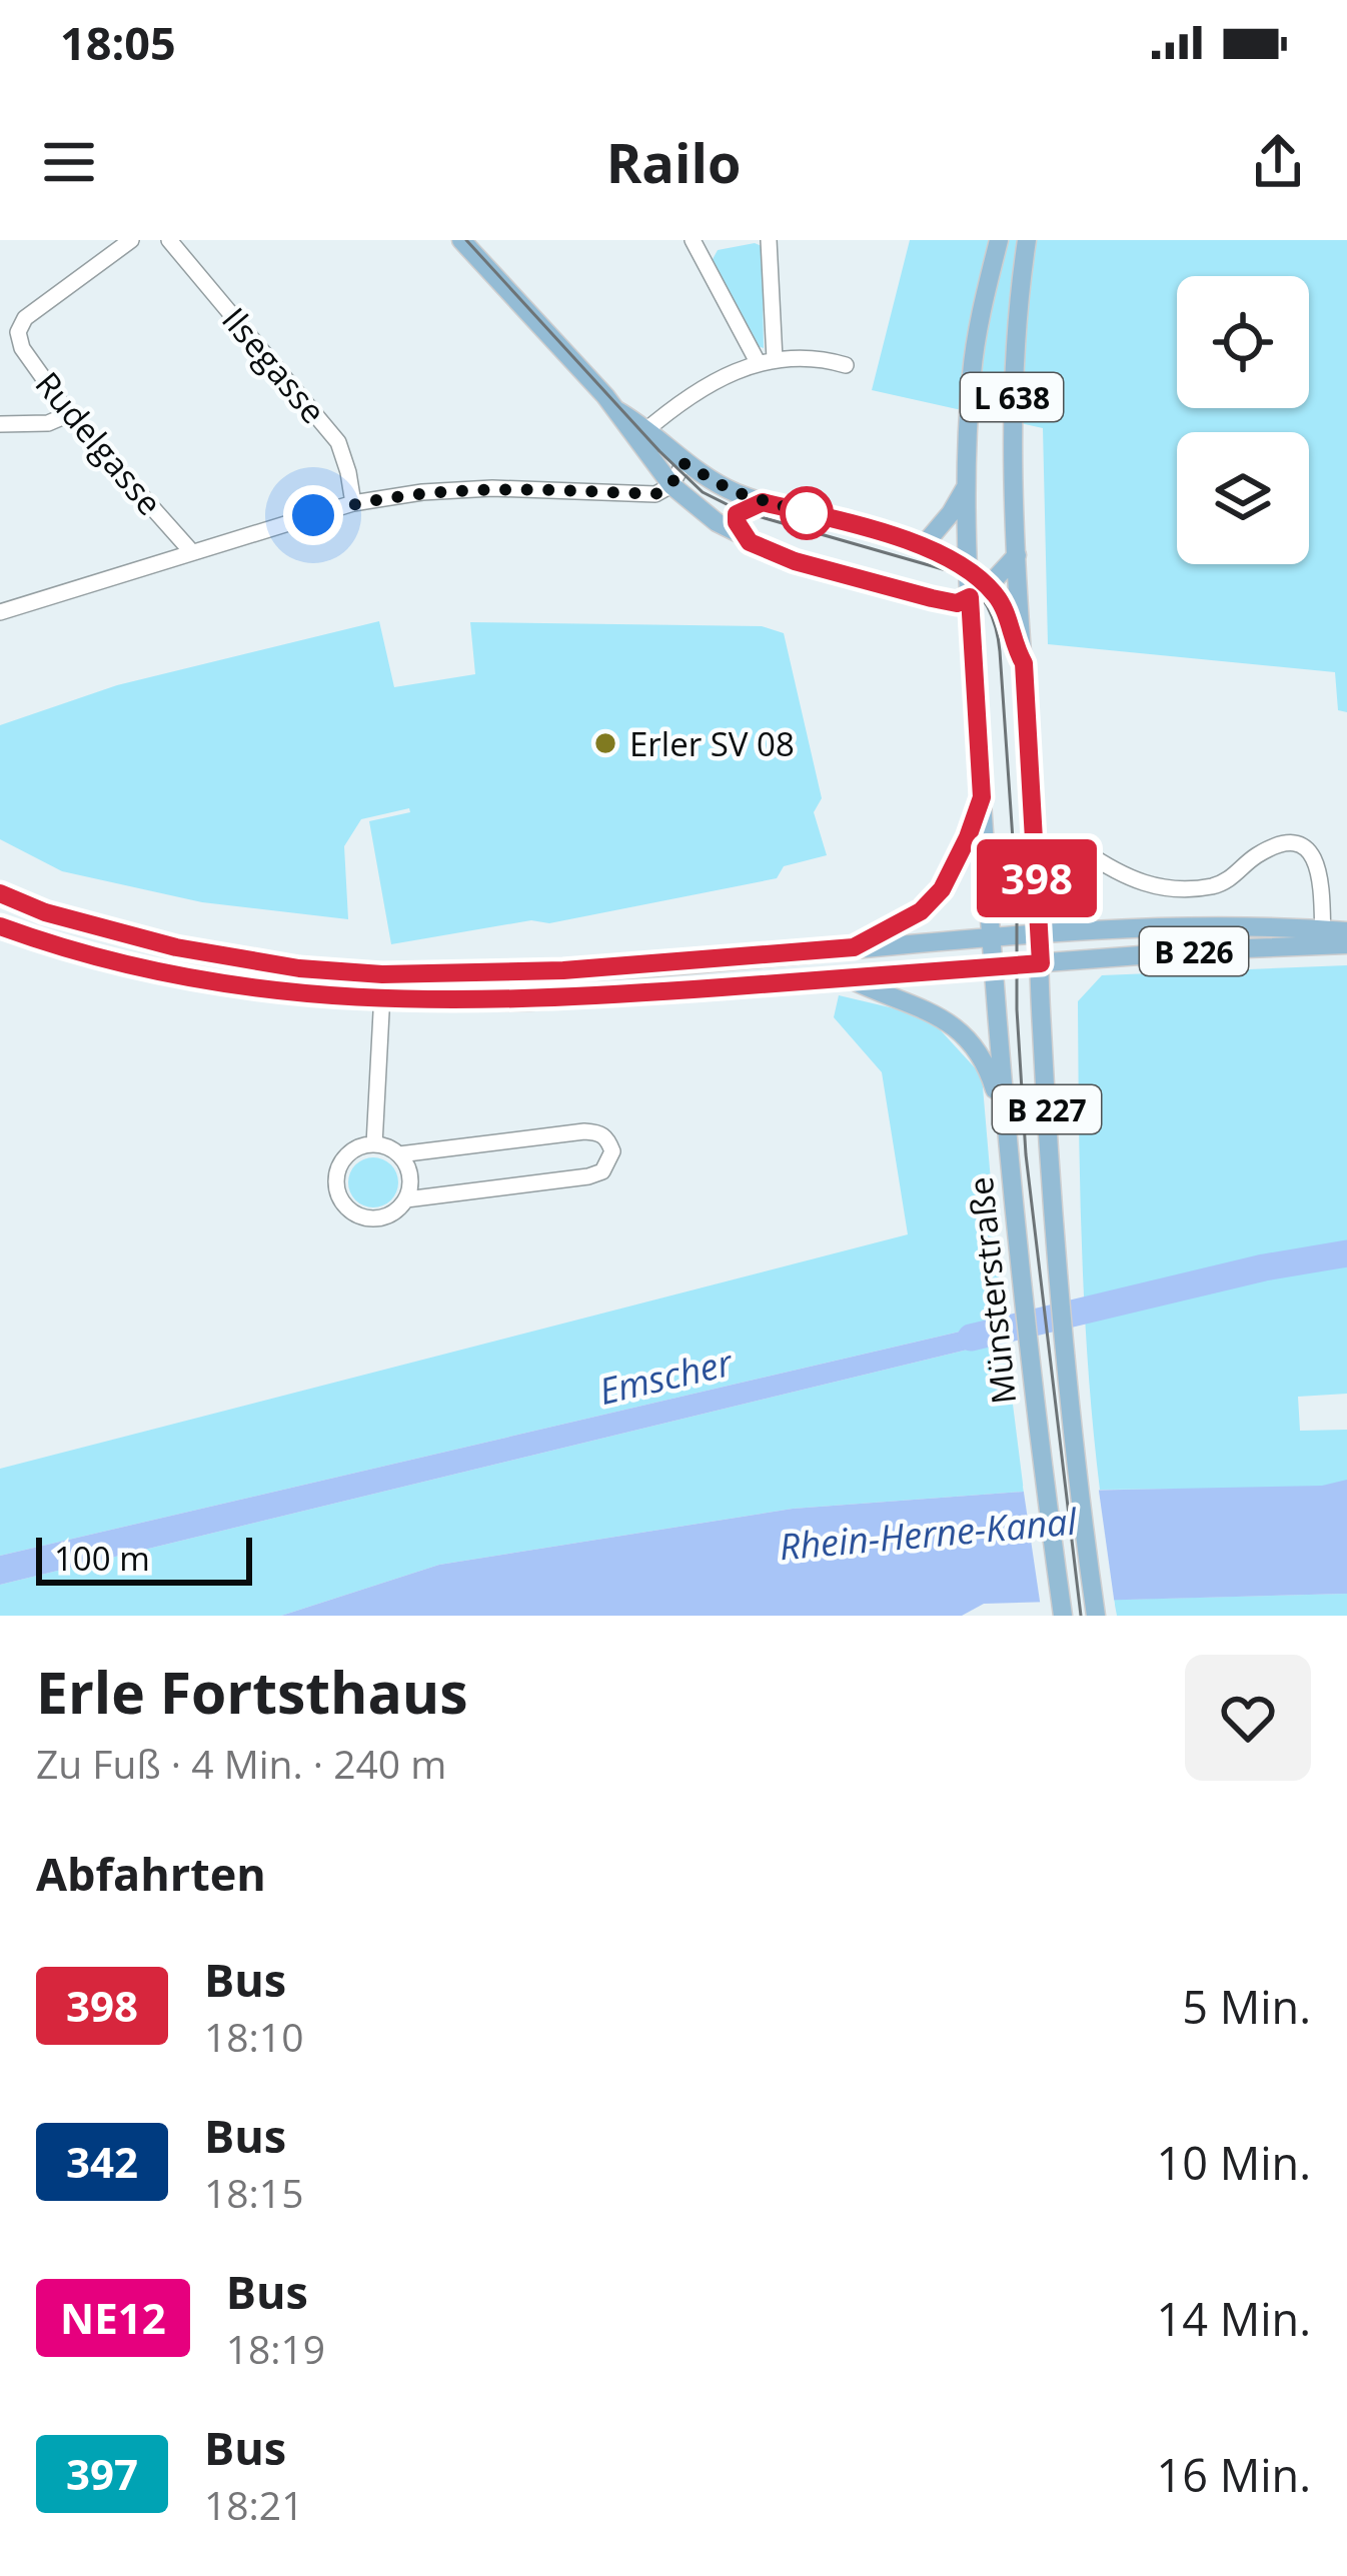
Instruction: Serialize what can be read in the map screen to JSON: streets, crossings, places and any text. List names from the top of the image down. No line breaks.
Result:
{"streets":{"main road":["L 638","B 226","B 227","Münsterstraße"],"street":["Ilsegasse","Rudelgasse"]},"crossings":[["B 226","Münsterstraße"]],"water":["Emscher","Rhein-Herne-Kanal"],"places":["Erler SV 08"],"lines":["bus line 398"],"scale_bar":"100 m","page":{"status":"18:05","header":"Railo","on_map":"398","scale":"100 m","heading":[["Erle Fortsthaus","Zu Fuß · 4 Min. · 240 m"],"Abfahrten"],"list":[{"mark":"398","name":"Bus","note":"18:10","value":"5 Min."},{"mark":"342","name":"Bus","note":"18:15","value":"10 Min."},{"mark":"NE12","name":"Bus","note":"18:19","value":"14 Min."},{"mark":"397","name":"Bus","note":"18:21","value":"16 Min."}]}}
